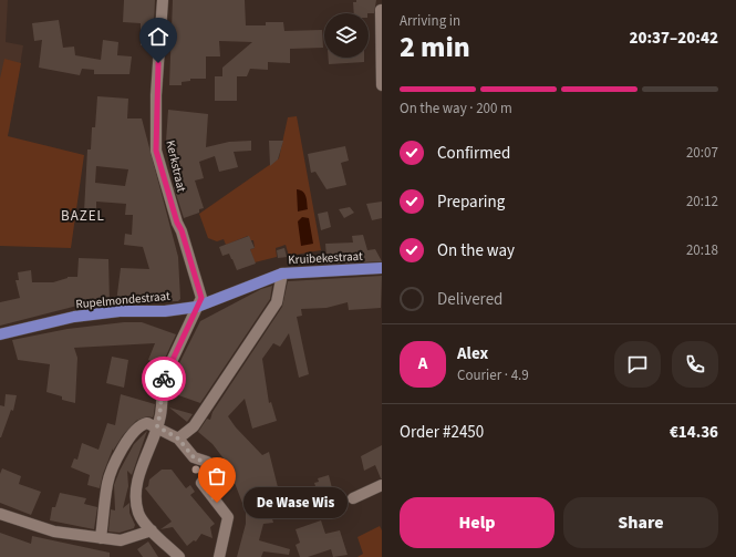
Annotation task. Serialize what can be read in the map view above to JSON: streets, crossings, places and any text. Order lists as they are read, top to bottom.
{
  "streets": {
    "main road": ["Kruibekestraat", "Rupelmondestraat"],
    "street": ["Kerkstraat"]
  },
  "crossings": [
    ["Kerkstraat", "Kruibekestraat"],
    ["Kerkstraat", "Rupelmondestraat"],
    ["Kruibekestraat", "Rupelmondestraat"]
  ],
  "districts": ["BAZEL"],
  "places": ["De Wase Wis"],
  "page": {
    "heading": ["2 min", "Arriving in", "20:37–20:42"],
    "panel": [
      "Alex",
      "Courier · 4.9",
      "Order #2450",
      "€14.36"
    ],
    "bar": "On the way · 200 m",
    "list": [
      ["Confirmed", "20:07"],
      ["Preparing", "20:12"],
      ["On the way", "20:18"],
      "Delivered"
    ],
    "round": "A",
    "bubble": "De Wase Wis",
    "buttons": ["Help", "Share"]
  }
}
